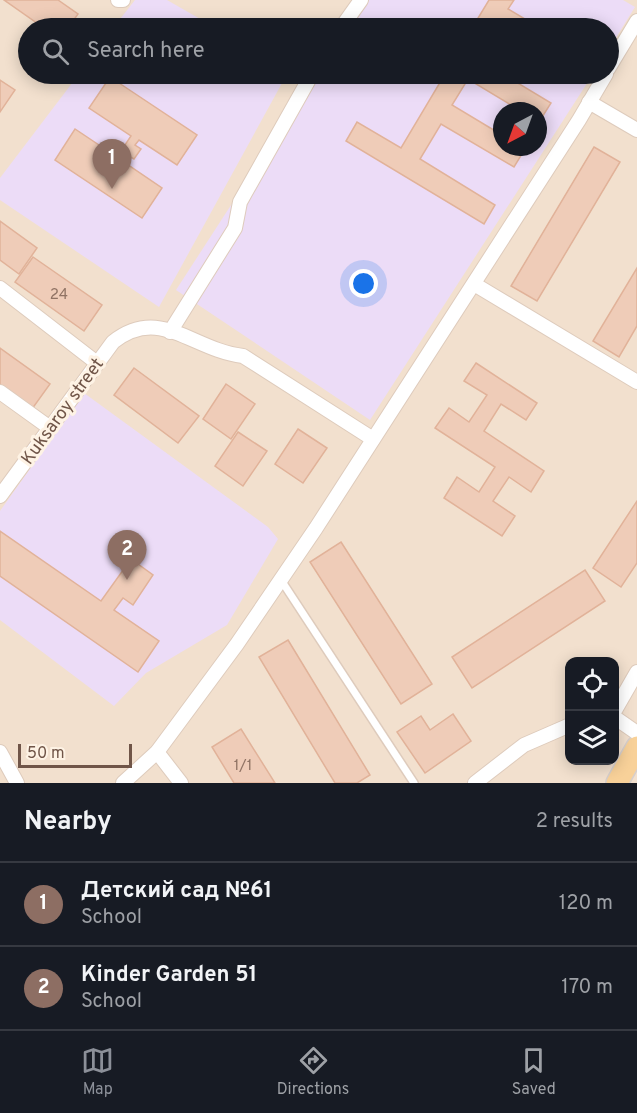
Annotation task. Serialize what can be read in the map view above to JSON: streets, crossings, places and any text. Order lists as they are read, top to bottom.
{
  "streets": {
    "street": ["Kuksaroy street"]
  },
  "house_numbers": ["24", "1/1"],
  "scale_bar": "50 m",
  "north": "bottom left",
  "page": {
    "search": "Search here",
    "pins": ["1", "2"],
    "scale": "50 m",
    "heading": ["Nearby", "2 results"],
    "list": [
      {
        "mark": "1",
        "name": "Детский сад №61",
        "note": "School",
        "value": "120 m"
      },
      {
        "mark": "2",
        "name": "Kinder Garden 51",
        "note": "School",
        "value": "170 m"
      }
    ],
    "nav": ["Map", "Directions", "Saved"]
  }
}
